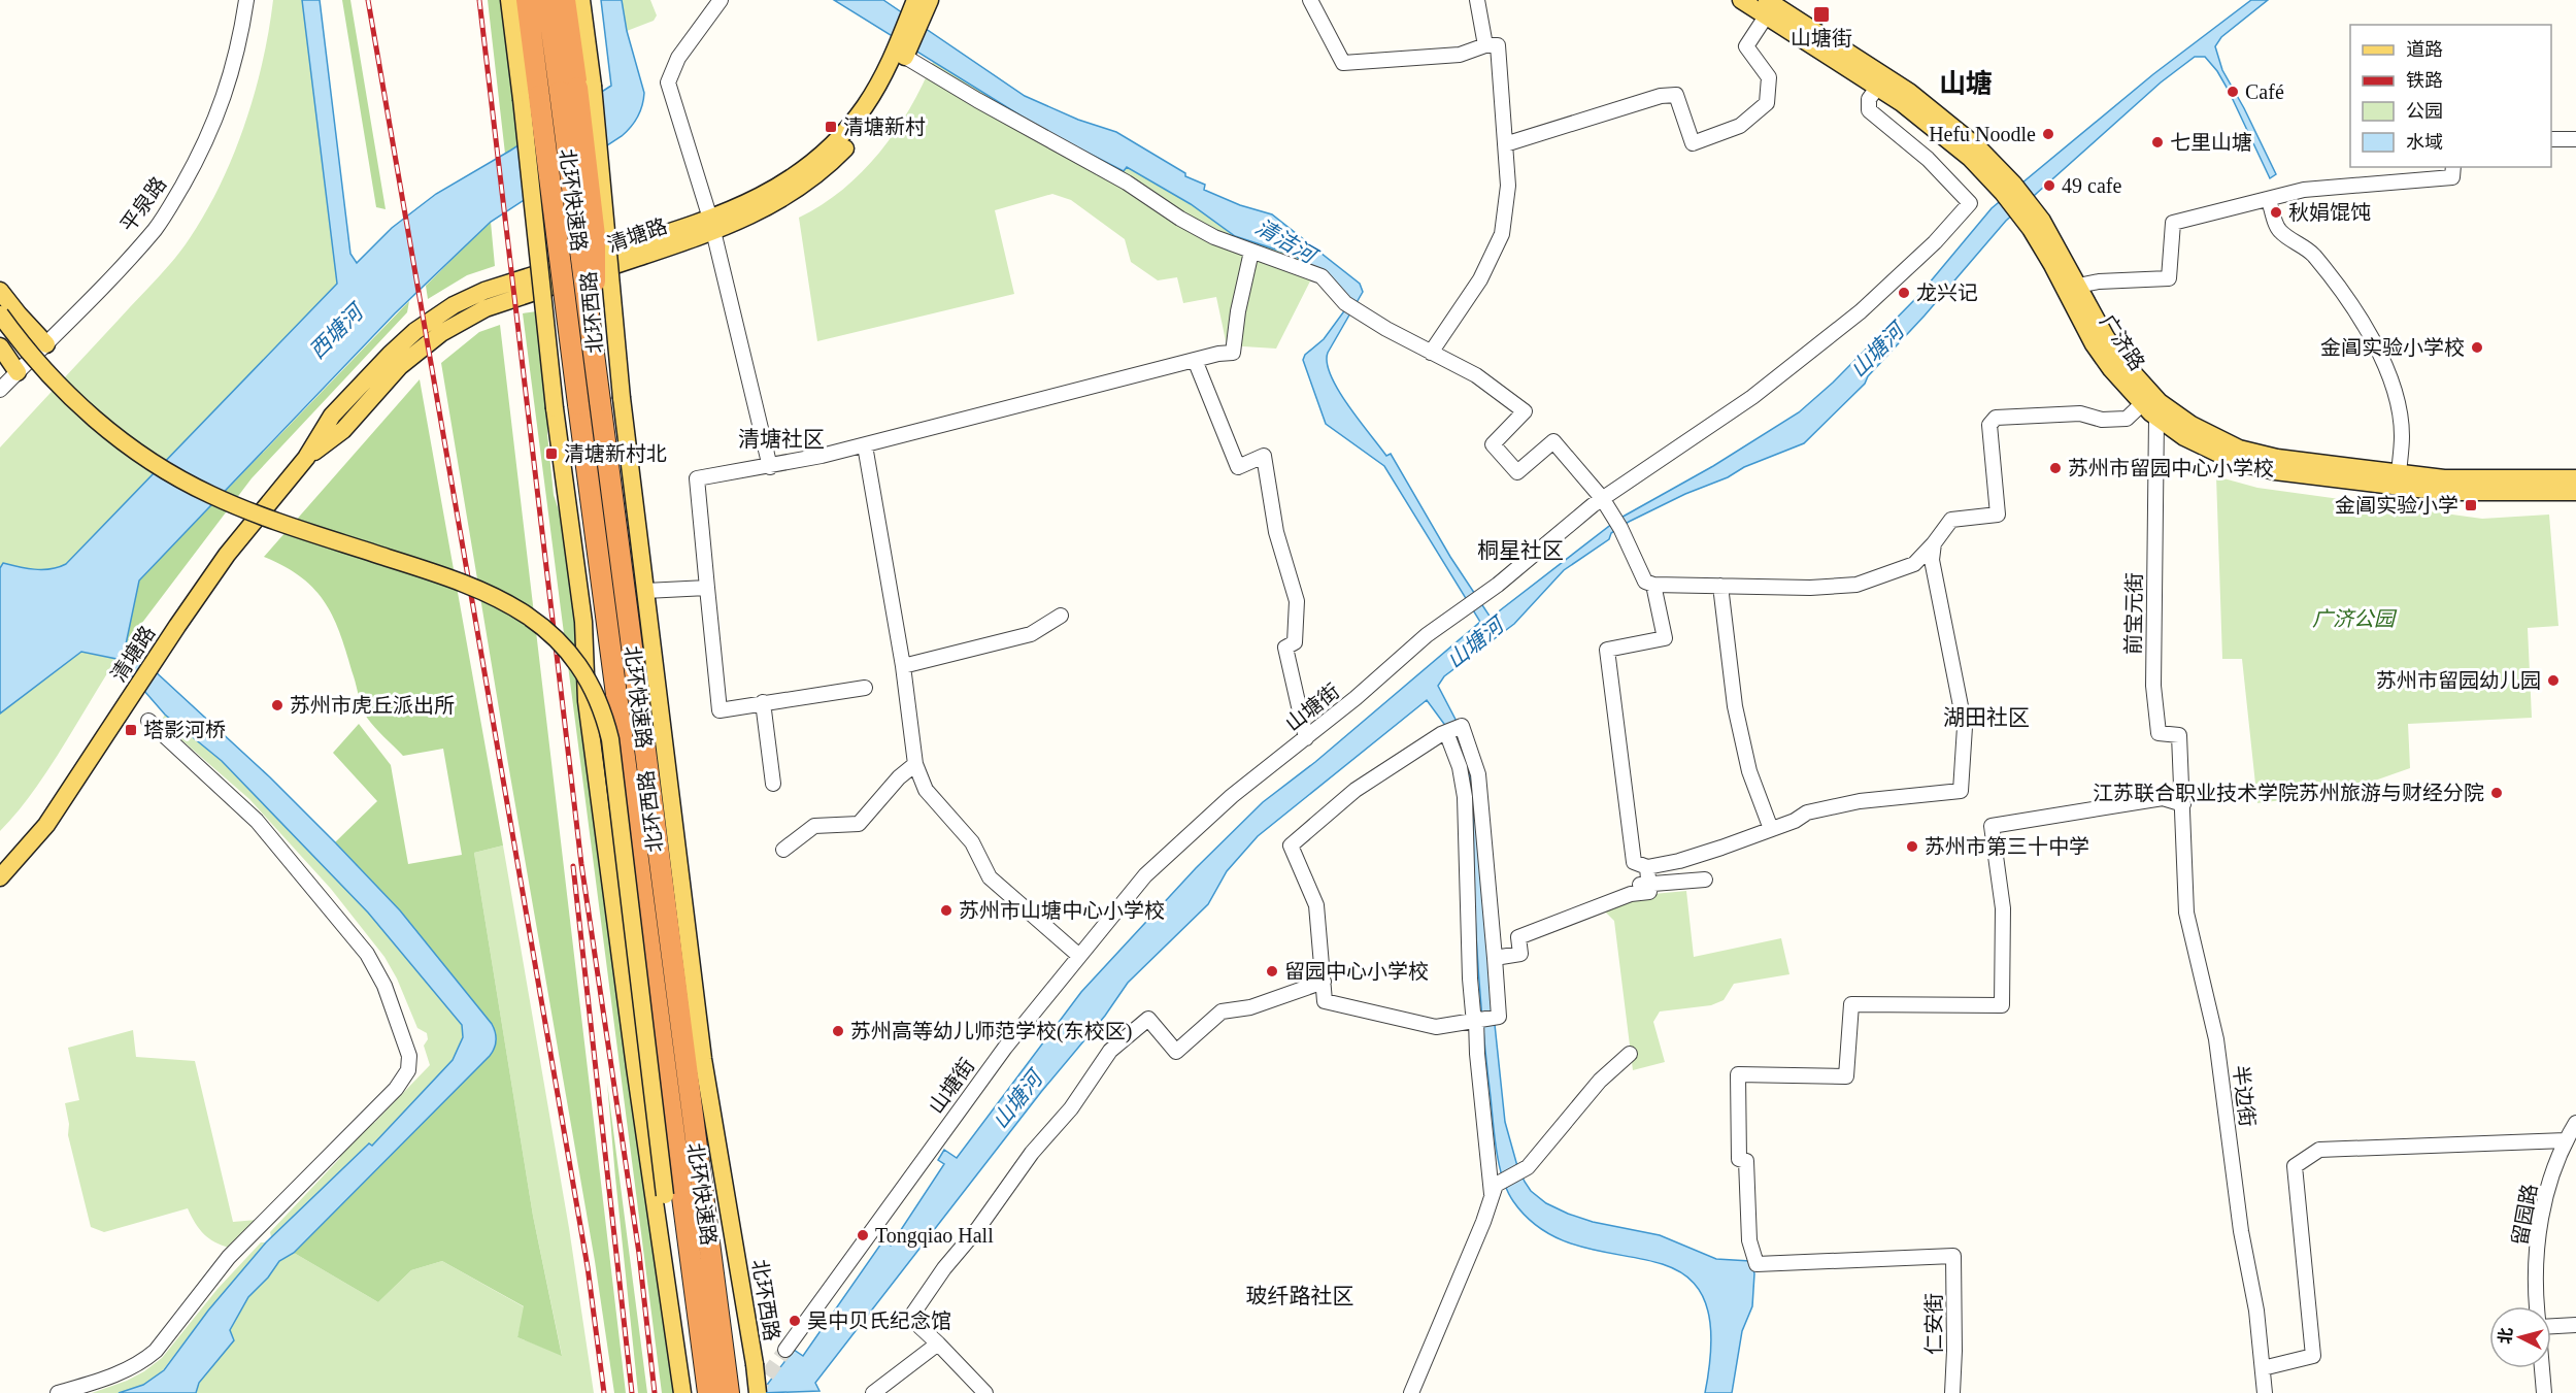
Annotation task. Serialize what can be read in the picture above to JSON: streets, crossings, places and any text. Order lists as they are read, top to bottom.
{
  "streets": {
    "highway": ["北环快速路"],
    "main road": ["清塘路", "北环西路", "广济路"],
    "street": [
      "平泉路",
      "前宝元街",
      "山塘街",
      "半边街",
      "留园路",
      "仁安街"
    ]
  },
  "crossings": [
    ["北环快速路", "北环西路"],
    ["广济路", "前宝元街"],
    ["广济路", "山塘街"],
    ["前宝元街", "半边街"],
    ["前宝元街", "仁安街"],
    ["半边街", "仁安街"]
  ],
  "districts": [
    "山塘",
    "清塘社区",
    "桐星社区",
    "湖田社区",
    "玻纤路社区"
  ],
  "water": ["清洁河", "西塘河", "山塘河"],
  "parks": ["广济公园"],
  "places": {
    "transit": [
      "山塘街",
      "清塘新村",
      "清塘新村北",
      "金阊实验小学",
      "塔影河桥"
    ],
    "other": [
      "Café",
      "Hefu Noodle",
      "七里山塘",
      "49 cafe",
      "秋娟馄饨",
      "龙兴记",
      "金阊实验小学校",
      "苏州市留园中心小学校",
      "苏州市留园幼儿园",
      "苏州市虎丘派出所",
      "江苏联合职业技术学院苏州旅游与财经分院",
      "苏州市第三十中学",
      "苏州市山塘中心小学校",
      "留园中心小学校",
      "苏州高等幼儿师范学校(东校区)",
      "Tongqiao Hall",
      "吴中贝氏纪念馆"
    ]
  },
  "legend": [
    "道路",
    "铁路",
    "公园",
    "水域"
  ],
  "north": "left"
}
